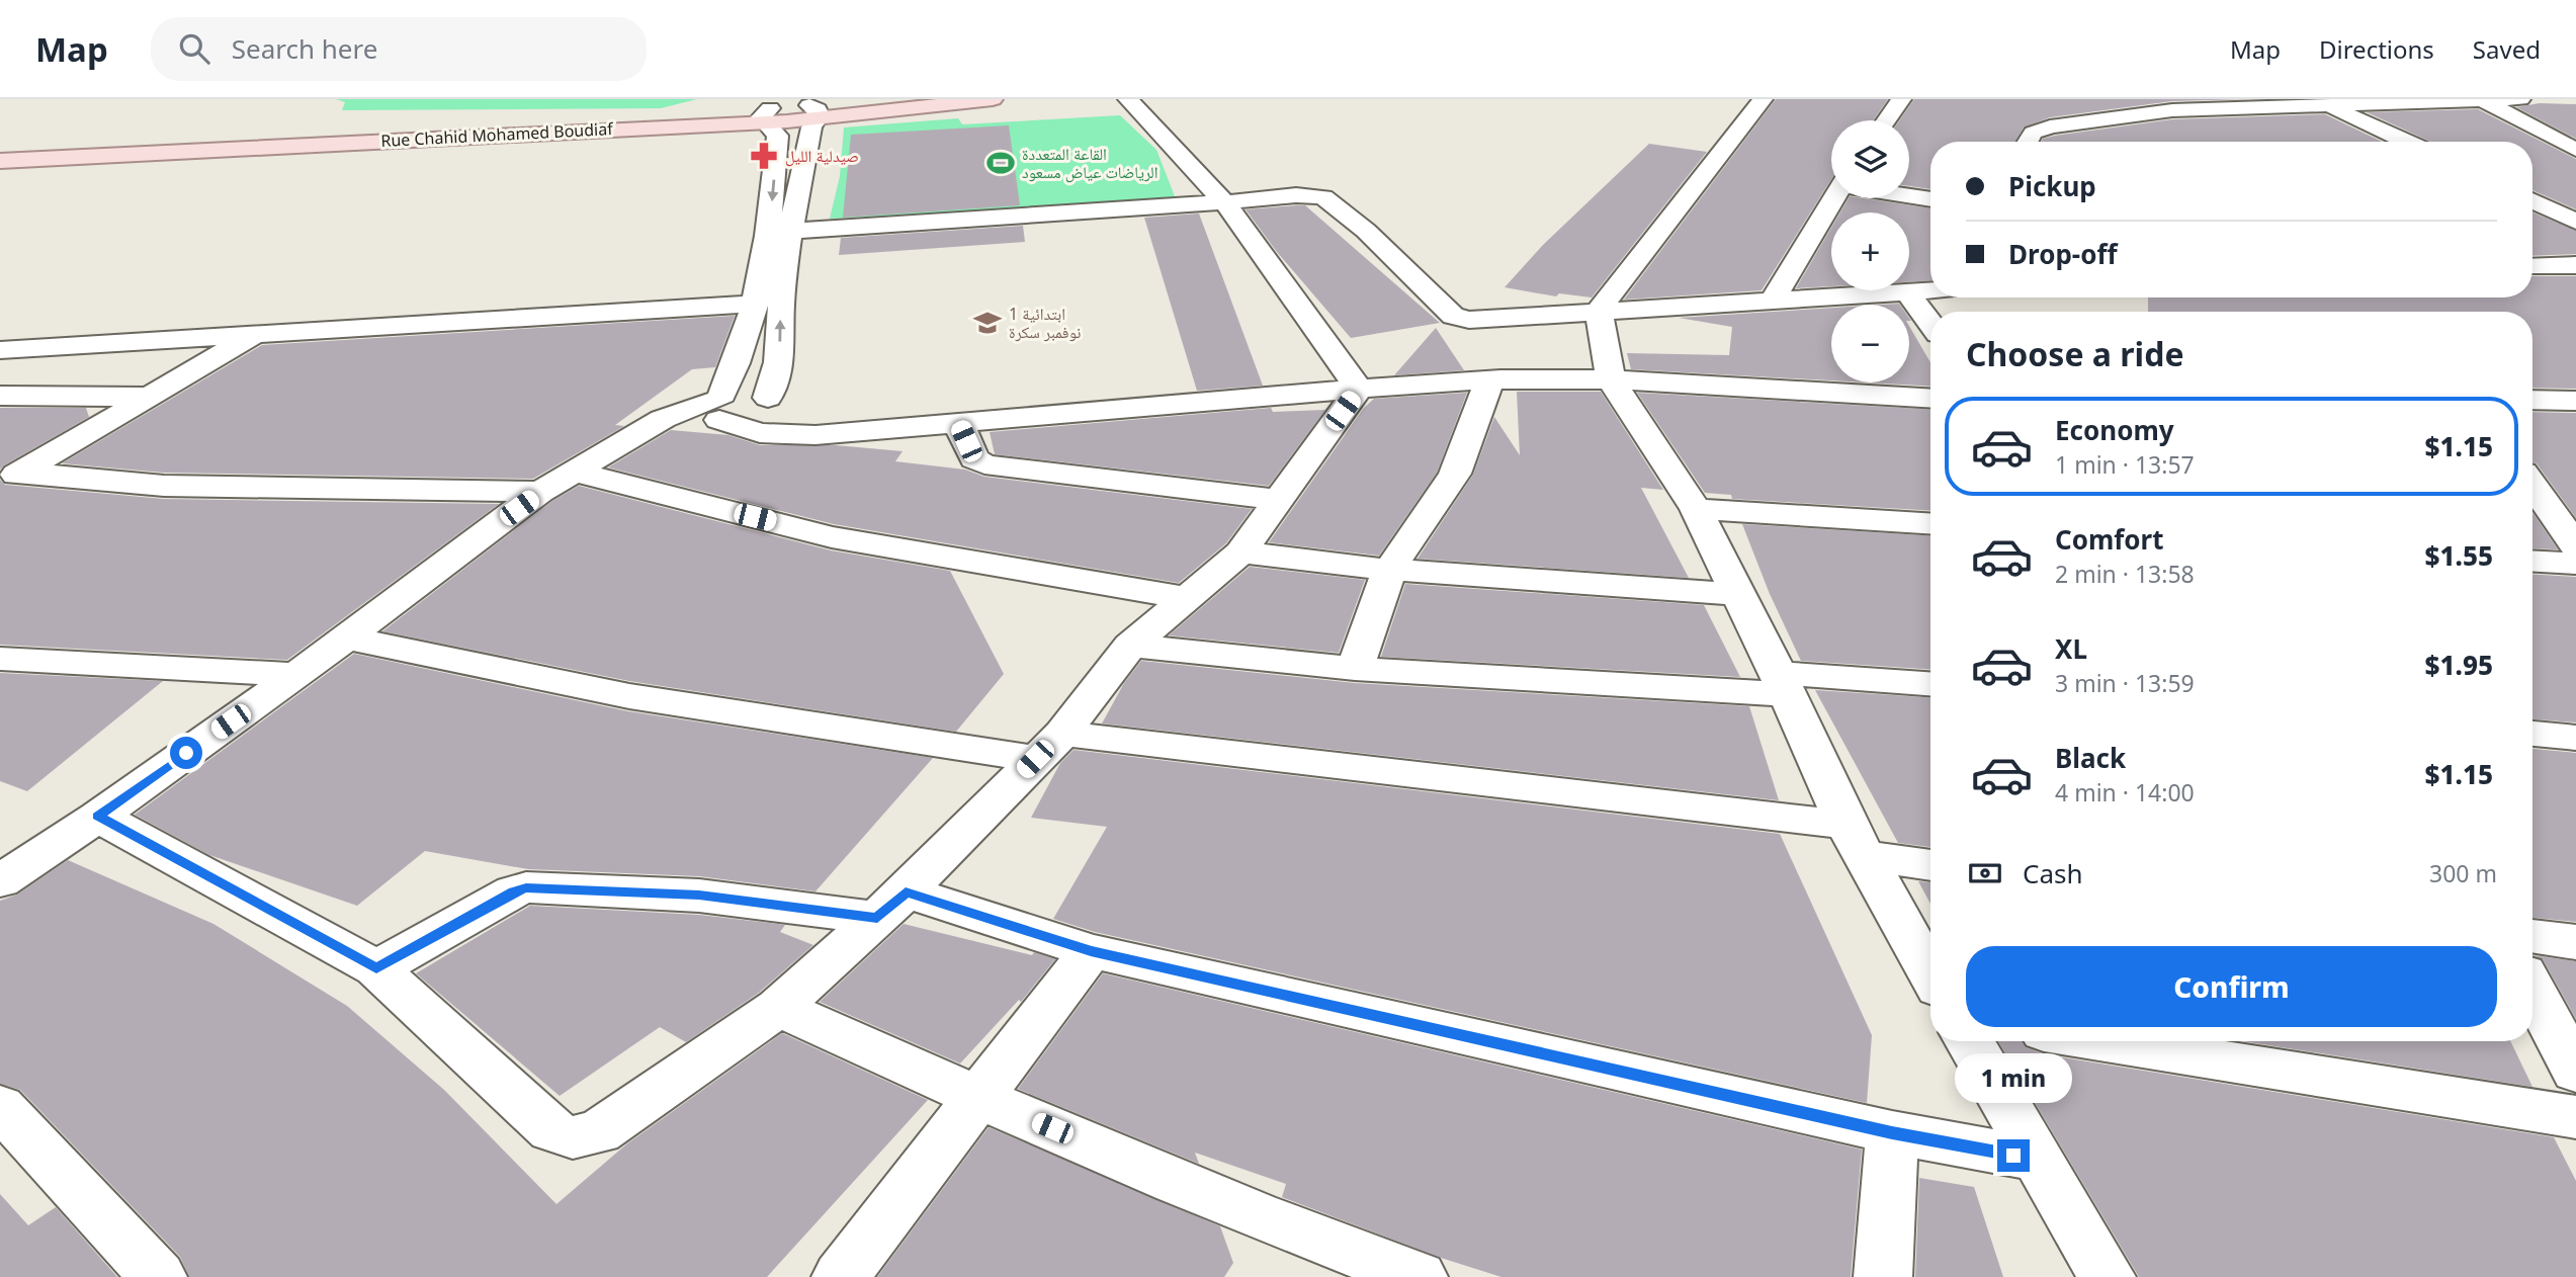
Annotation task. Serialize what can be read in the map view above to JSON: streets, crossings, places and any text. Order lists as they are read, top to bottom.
{
  "streets": {
    "main road": ["Rue Chahid Mohamed Boudiaf"]
  },
  "places": {
    "pharmacy": ["صيدلية الليل"],
    "sports": ["القاعة المتعددة الرياضات عياض مسعود"],
    "school or university": ["ابتدائية 1 نوفمبر سكرة"]
  },
  "page": {
    "header": "Map",
    "search": "Search here",
    "nav": ["Map", "Directions", "Saved"],
    "map_buttons": ["+", "−"],
    "banner": ["Pickup", "Drop-off"],
    "heading": "Choose a ride",
    "list": [
      {
        "name": "Economy",
        "note": "1 min · 13:57",
        "value": "$1.15"
      },
      {
        "name": "Comfort",
        "note": "2 min · 13:58",
        "value": "$1.55"
      },
      {
        "name": "XL",
        "note": "3 min · 13:59",
        "value": "$1.95"
      },
      {
        "name": "Black",
        "note": "4 min · 14:00",
        "value": "$1.15"
      }
    ],
    "pay": ["Cash", "300 m"],
    "buttons": "Confirm",
    "bubble": "1 min"
  }
}
